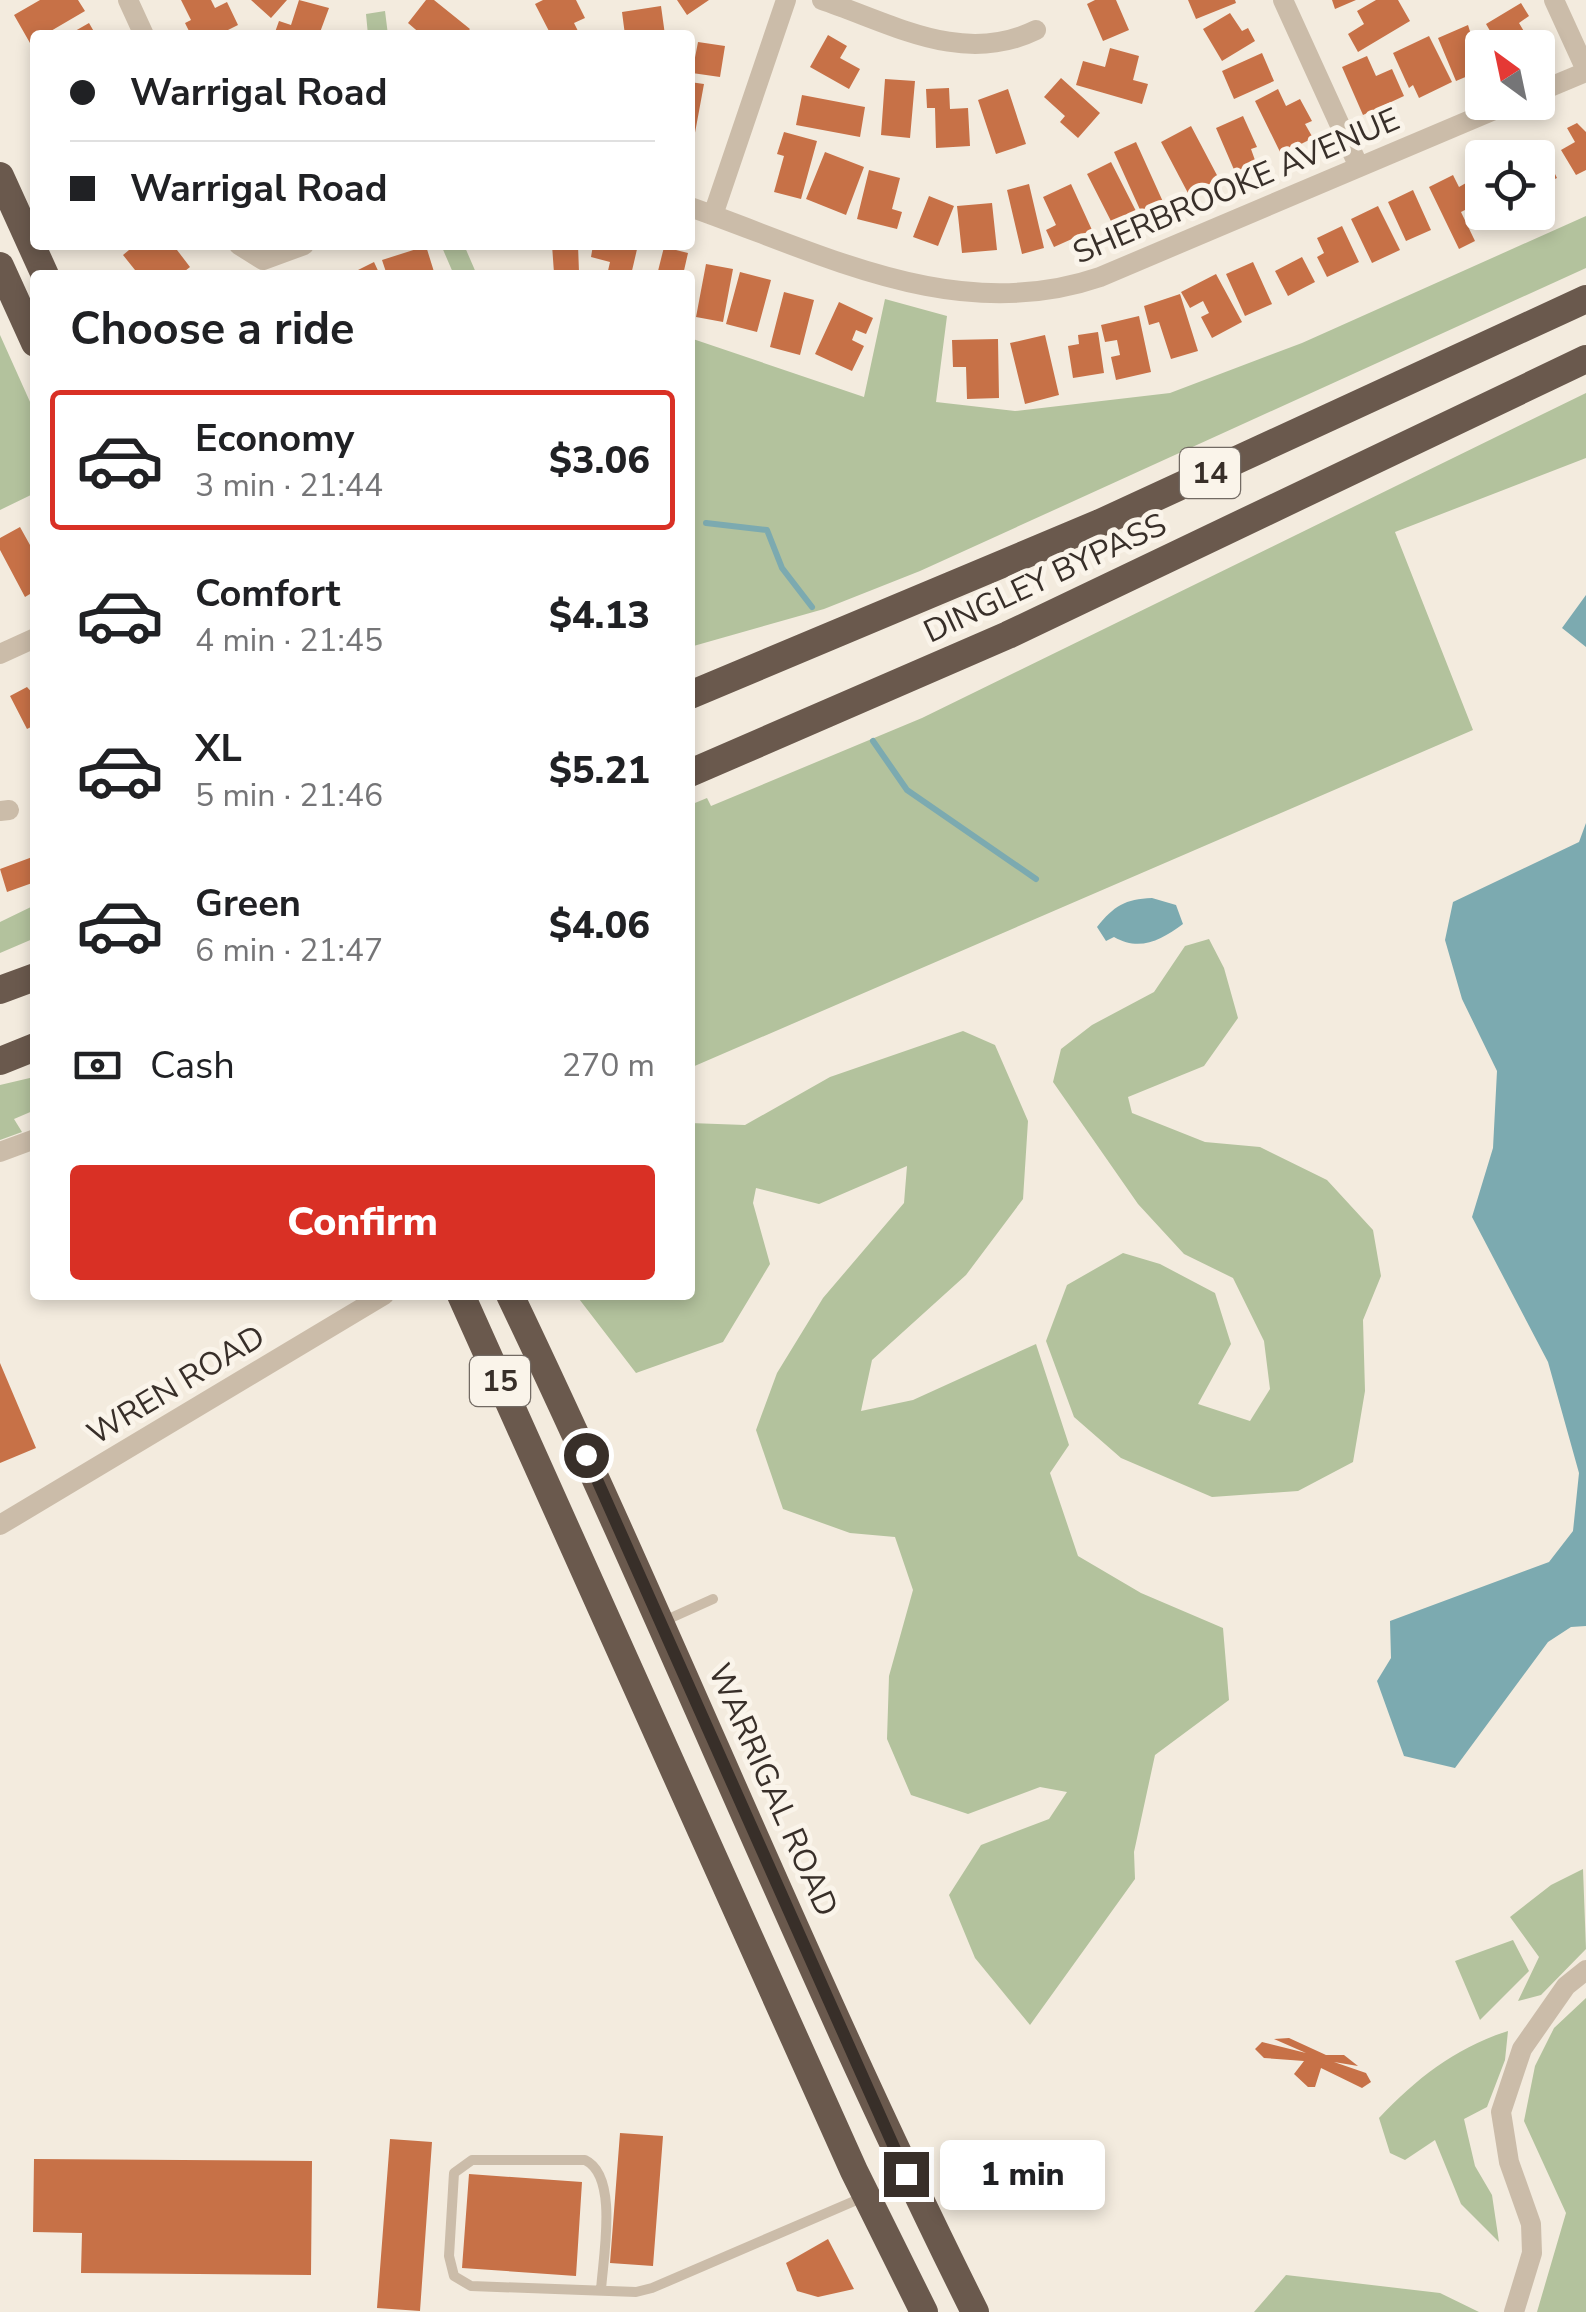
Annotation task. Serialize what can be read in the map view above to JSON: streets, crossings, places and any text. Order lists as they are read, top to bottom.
{
  "streets": {
    "highway": [
      "14",
      "DINGLEY BYPASS",
      "15",
      "WARRIGAL ROAD"
    ],
    "street": ["SHERBROOKE AVENUE", "WREN ROAD"]
  },
  "north": "top left",
  "page": {
    "banner": ["Warrigal Road", "Warrigal Road"],
    "heading": "Choose a ride",
    "list": [
      {
        "name": "Economy",
        "note": "3 min · 21:44",
        "value": "$3.06"
      },
      {
        "name": "Comfort",
        "note": "4 min · 21:45",
        "value": "$4.13"
      },
      {
        "name": "XL",
        "note": "5 min · 21:46",
        "value": "$5.21"
      },
      {
        "name": "Green",
        "note": "6 min · 21:47",
        "value": "$4.06"
      }
    ],
    "pay": ["Cash", "270 m"],
    "buttons": "Confirm",
    "bubble": "1 min"
  }
}
